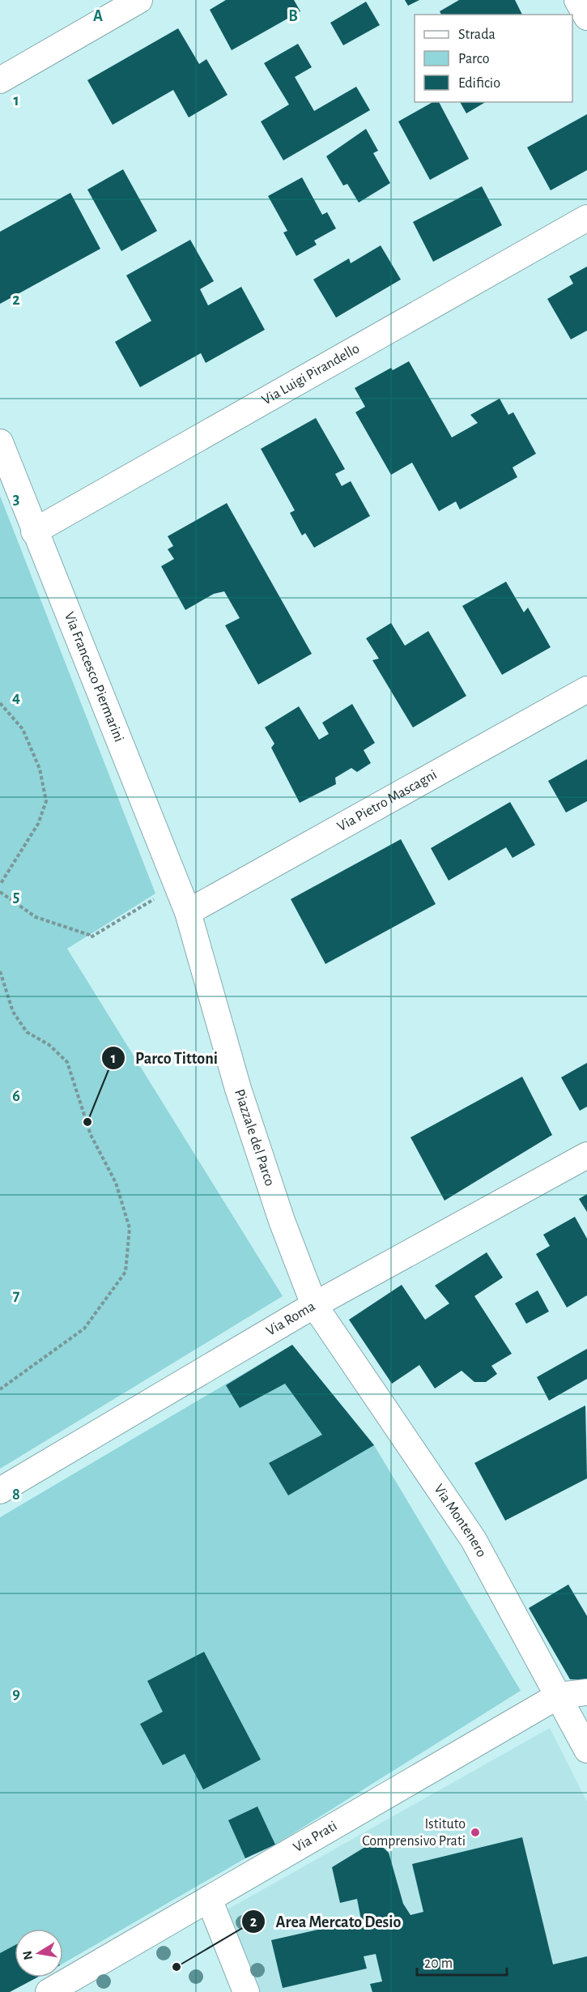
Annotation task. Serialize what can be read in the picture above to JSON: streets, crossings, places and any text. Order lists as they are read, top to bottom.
{
  "streets": {
    "street": [
      "Via Luigi Pirandello",
      "Via Francesco Piermarini",
      "Via Pietro Mascagni",
      "Piazzale del Parco",
      "Via Roma",
      "Via Montenero",
      "Via Prati"
    ]
  },
  "crossings": [
    ["Via Luigi Pirandello", "Via Francesco Piermarini"],
    ["Via Francesco Piermarini", "Via Pietro Mascagni"],
    ["Via Francesco Piermarini", "Piazzale del Parco"],
    ["Via Pietro Mascagni", "Piazzale del Parco"],
    ["Piazzale del Parco", "Via Roma"],
    ["Piazzale del Parco", "Via Montenero"],
    ["Via Roma", "Via Montenero"],
    ["Via Montenero", "Via Prati"]
  ],
  "places": ["Parco Tittoni", "Istituto Comprensivo Prati", "Area Mercato Desio"],
  "legend": ["Strada", "Parco", "Edificio"],
  "scale_bar": "20 m",
  "north": "left",
  "grid": {
    "columns": ["A", "B"],
    "rows": [
      "1",
      "2",
      "3",
      "4",
      "5",
      "6",
      "7",
      "8",
      "9"
    ]
  }
}
